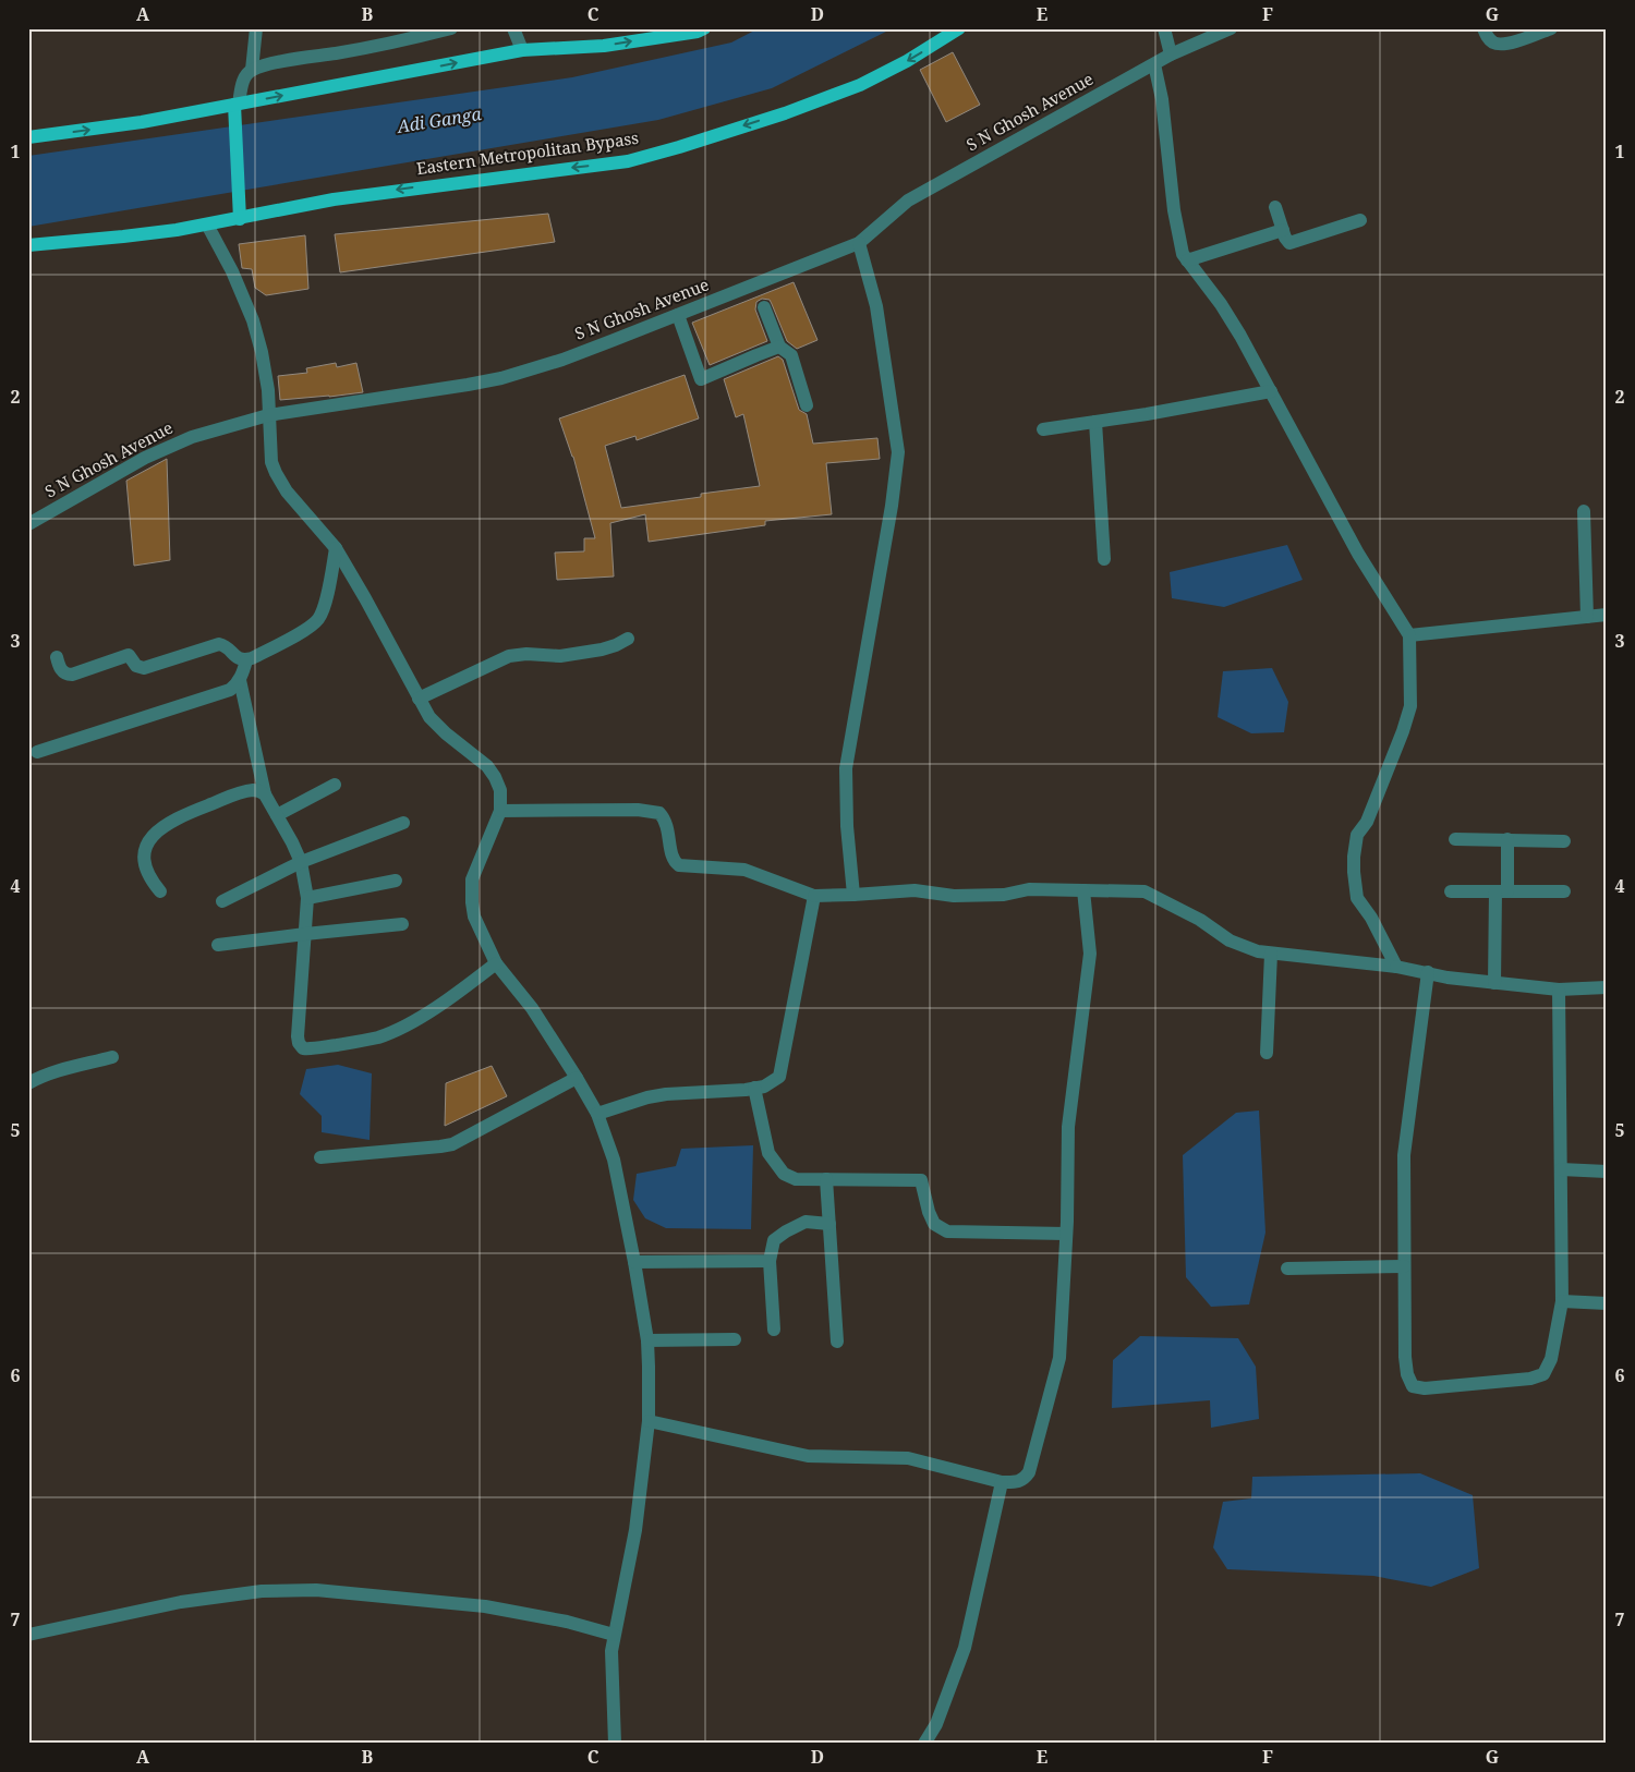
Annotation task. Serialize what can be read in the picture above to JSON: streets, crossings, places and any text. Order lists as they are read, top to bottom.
{
  "streets": {
    "main road": ["Eastern Metropolitan Bypass"],
    "street": ["S N Ghosh Avenue"]
  },
  "water": ["Adi Ganga"],
  "grid": {
    "columns": [
      "A",
      "B",
      "C",
      "D",
      "E",
      "F",
      "G"
    ],
    "rows": [
      "1",
      "2",
      "3",
      "4",
      "5",
      "6",
      "7"
    ]
  }
}
